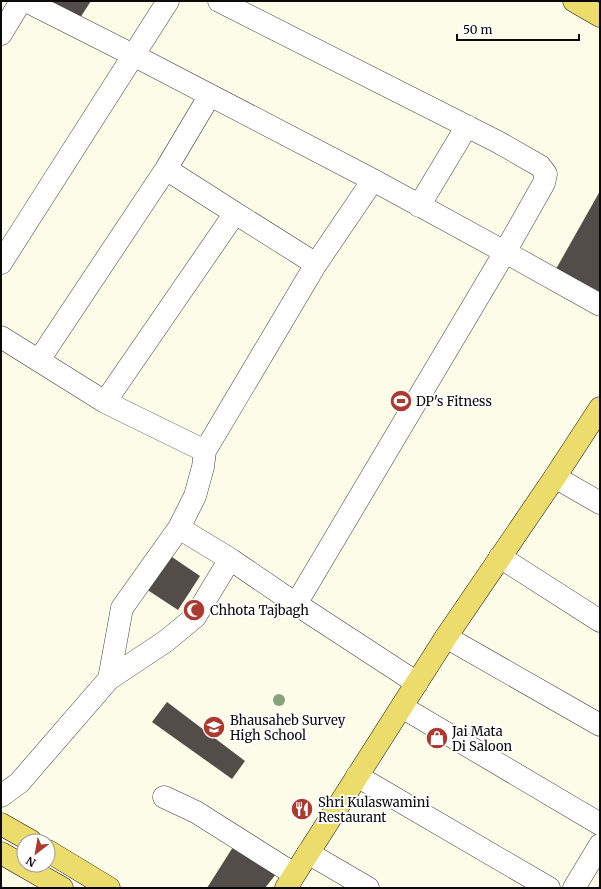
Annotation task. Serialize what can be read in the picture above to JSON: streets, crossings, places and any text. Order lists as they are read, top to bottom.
{
  "places": {
    "sports": ["DP's Fitness"],
    "mosque": ["Chhota Tajbagh"],
    "school or university": ["Bhausaheb Survey High School"],
    "shop": ["Jai Mata Di Saloon"],
    "restaurant": ["Shri Kulaswamini Restaurant"]
  },
  "scale_bar": "50 m",
  "north": "bottom left"
}
